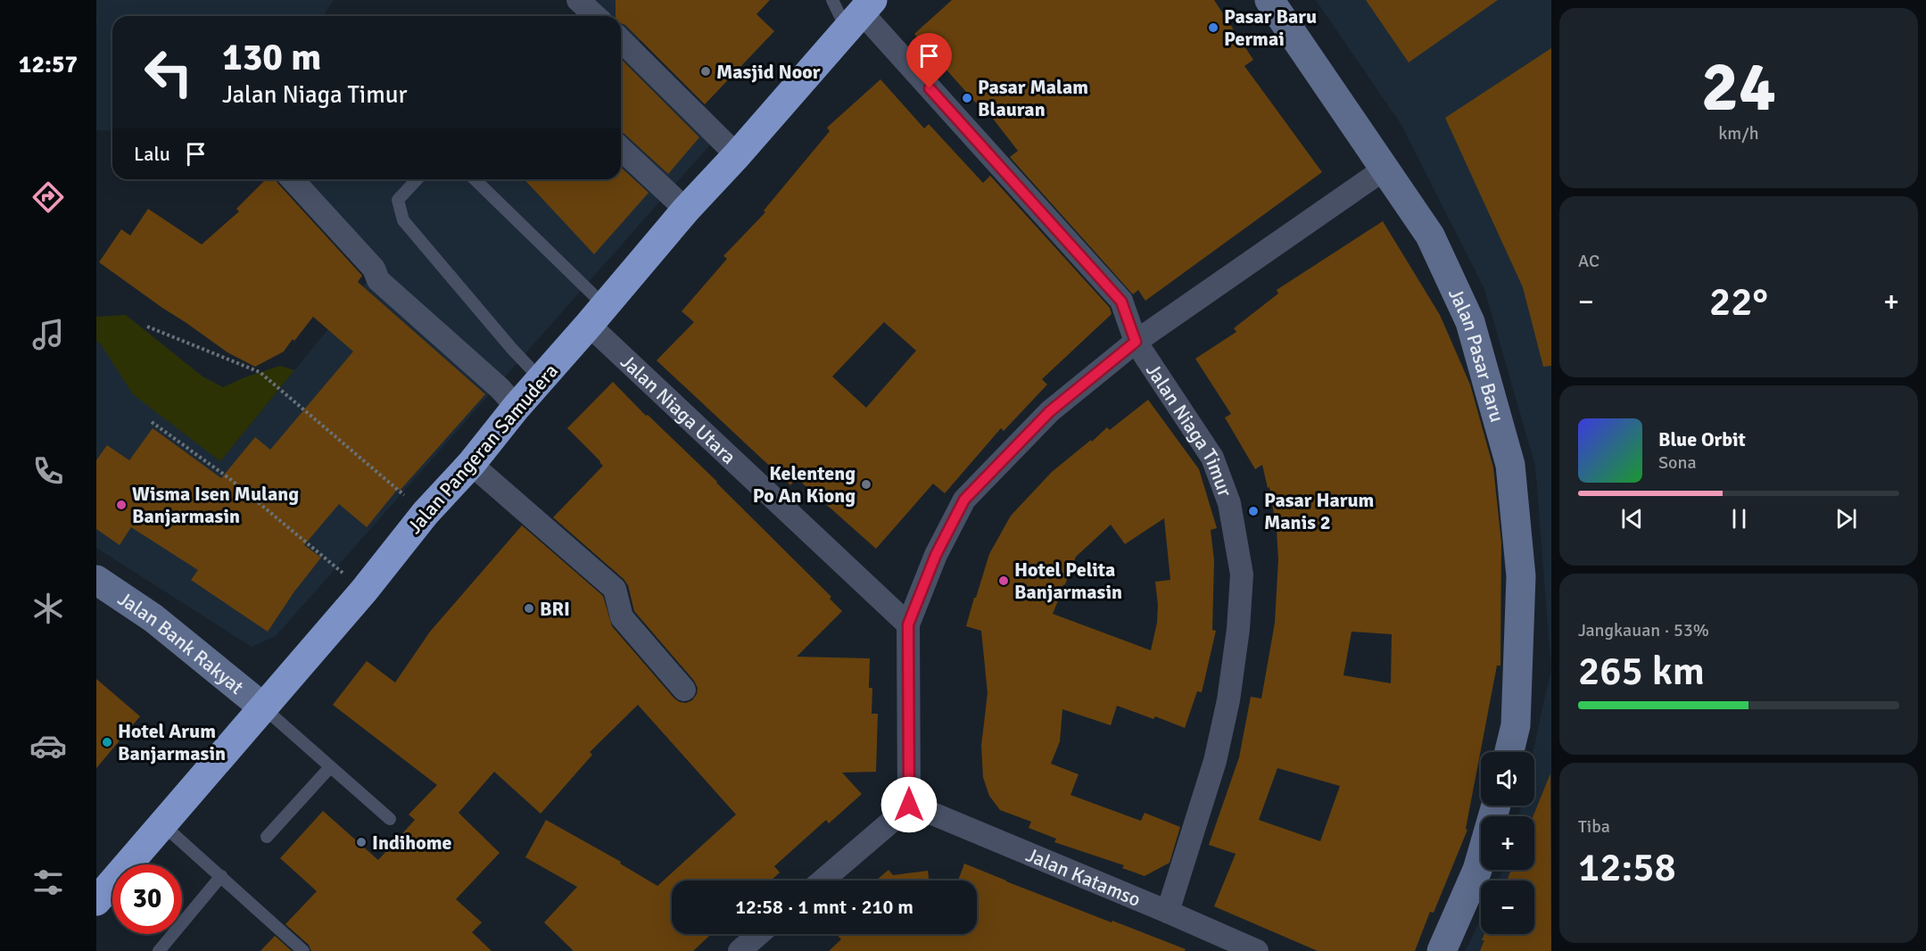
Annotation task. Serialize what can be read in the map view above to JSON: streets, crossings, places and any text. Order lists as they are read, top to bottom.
{
  "streets": {
    "highway": ["Jalan Pangeran Samudera"],
    "street": [
      "Jalan Pasar Baru",
      "Jalan Niaga Utara",
      "Jalan Niaga Timur",
      "Jalan Bank Rakyat",
      "Jalan Katamso"
    ]
  },
  "crossings": [
    ["Jalan Niaga Utara", "Jalan Pangeran Samudera"],
    ["Jalan Niaga Timur", "Jalan Pangeran Samudera"],
    ["Jalan Niaga Timur", "Jalan Katamso"],
    ["Jalan Pangeran Samudera", "Jalan Bank Rakyat"]
  ],
  "places": [
    "Pasar Baru Permai",
    "Masjid Noor",
    "Pasar Malam Blauran",
    "Kelenteng Po An Kiong",
    "Wisma Isen Mulang Banjarmasin",
    "Pasar Harum Manis 2",
    "Hotel Pelita Banjarmasin",
    "BRI",
    "Hotel Arum Banjarmasin",
    "Indihome"
  ],
  "page": {
    "tabs": "12:57",
    "tile": [
      ["24", "km/h"],
      "AC",
      ["Jangkauan · 53%", "265 km"],
      ["Tiba", "12:58"]
    ],
    "turn": ["130 m", "Jalan Niaga Timur"],
    "then": "Lalu",
    "heat": ["−", "22°", "+"],
    "song": ["Blue Orbit", "Sona"],
    "map_buttons": ["+", "−"],
    "limit": "30",
    "trip": "12:58 · 1 mnt · 210 m"
  }
}
